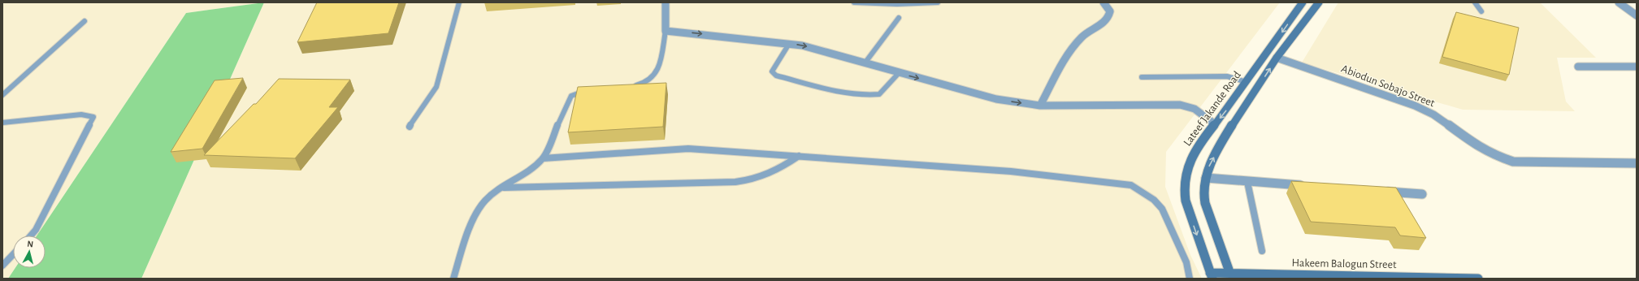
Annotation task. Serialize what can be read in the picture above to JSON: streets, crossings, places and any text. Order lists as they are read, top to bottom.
{
  "streets": {
    "main road": ["Lateef Jakande Road", "Hakeem Balogun Street"],
    "street": ["Abiodun Sobajo Street"]
  },
  "crossings": [
    ["Abiodun Sobajo Street", "Lateef Jakande Road"],
    ["Lateef Jakande Road", "Hakeem Balogun Street"]
  ],
  "north": "top"
}
